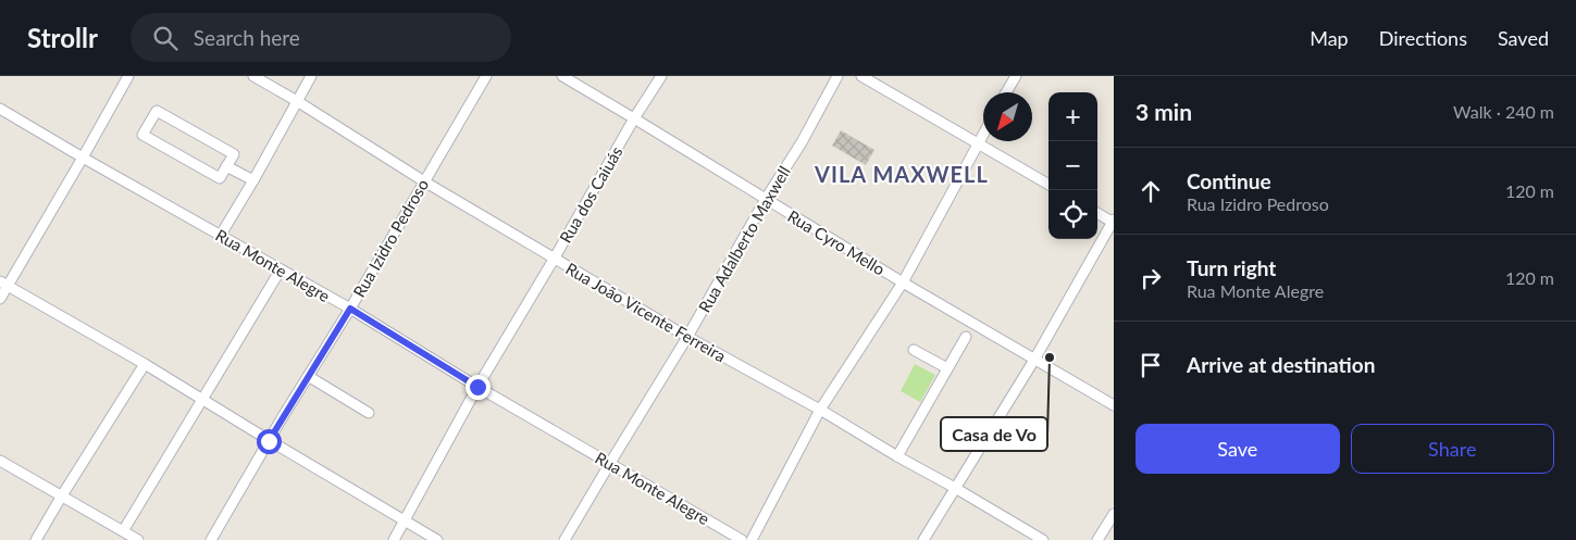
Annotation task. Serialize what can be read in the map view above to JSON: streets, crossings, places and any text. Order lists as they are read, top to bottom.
{
  "streets": {
    "street": [
      "Rua dos Caiuás",
      "Rua Izidro Pedroso",
      "Rua Adalberto Maxwell",
      "Rua Cyro Mello",
      "Rua Monte Alegre",
      "Rua João Vicente Ferreira"
    ]
  },
  "crossings": [
    ["Rua dos Caiuás", "Rua Cyro Mello"],
    ["Rua dos Caiuás", "Rua Monte Alegre"],
    ["Rua dos Caiuás", "Rua João Vicente Ferreira"],
    ["Rua Izidro Pedroso", "Rua Monte Alegre"],
    ["Rua Izidro Pedroso", "Rua João Vicente Ferreira"],
    ["Rua Adalberto Maxwell", "Rua Cyro Mello"],
    ["Rua Adalberto Maxwell", "Rua Monte Alegre"],
    ["Rua Adalberto Maxwell", "Rua João Vicente Ferreira"]
  ],
  "districts": ["VILA MAXWELL"],
  "places": ["Casa de Vo"],
  "north": "bottom left",
  "page": {
    "header": "Strollr",
    "search": "Search here",
    "nav": ["Map", "Directions", "Saved"],
    "heading": ["3 min", "Walk · 240 m"],
    "map_buttons": ["+", "−"],
    "list": [
      ["Continue", "Rua Izidro Pedroso", "120 m"],
      ["Turn right", "Rua Monte Alegre", "120 m"],
      "Arrive at destination"
    ],
    "buttons": ["Save", "Share"]
  }
}
